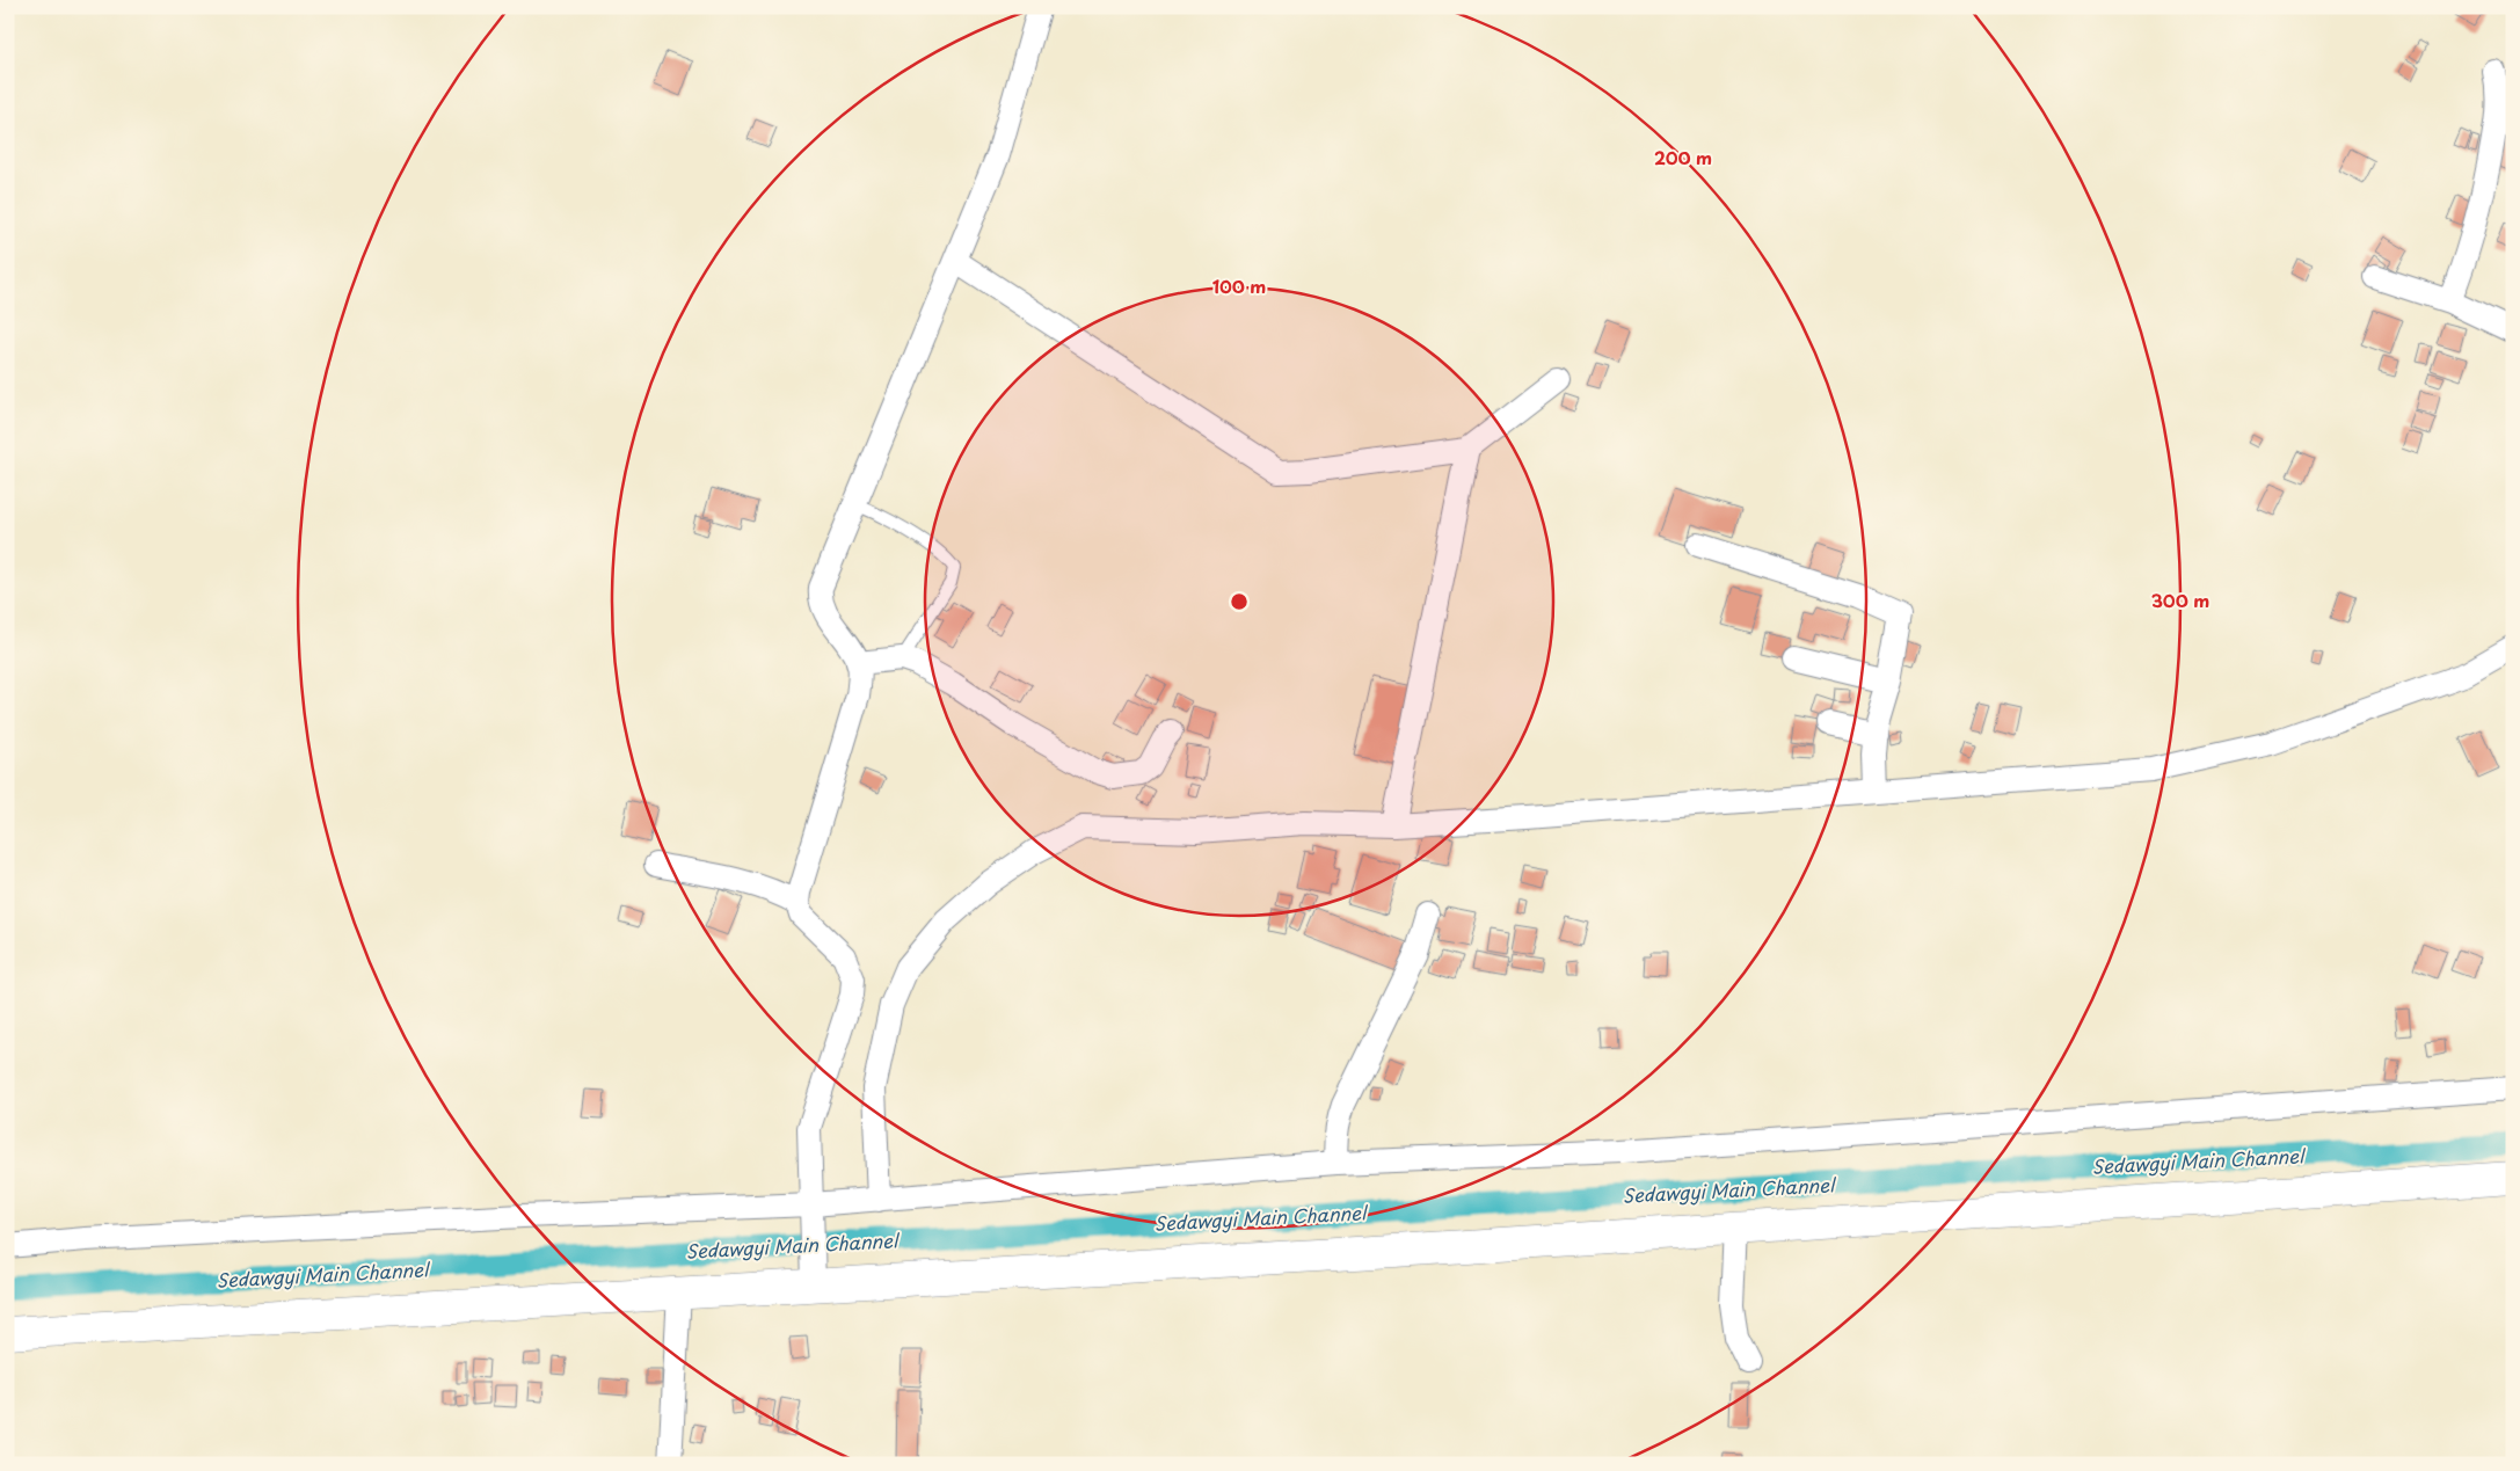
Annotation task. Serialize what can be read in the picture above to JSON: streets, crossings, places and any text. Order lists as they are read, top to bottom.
{
  "water": ["Sedawgyi Main Channel"],
  "rings": ["200 m", "100 m", "300 m"]
}
